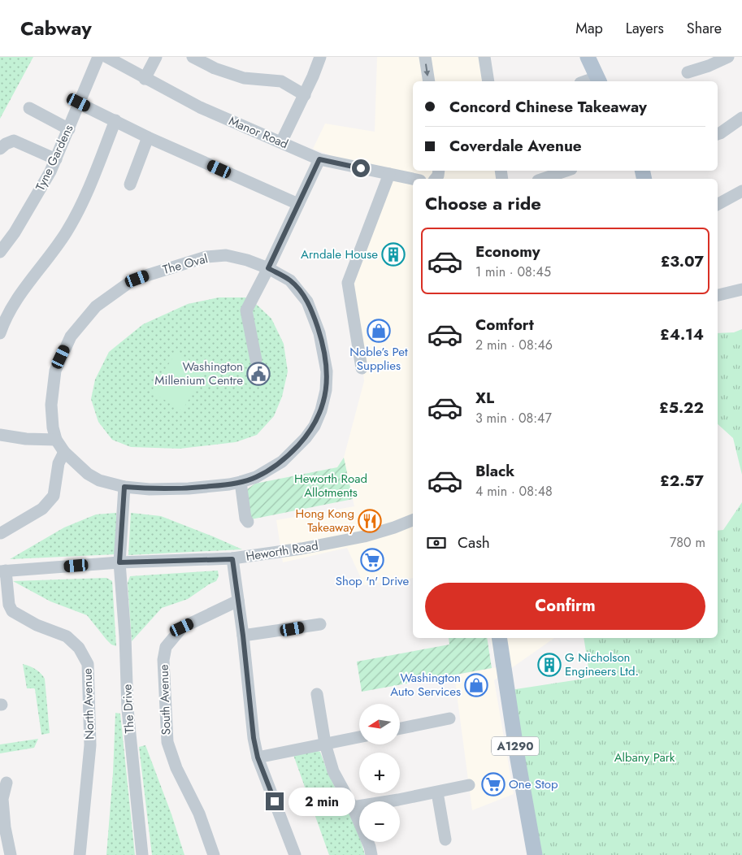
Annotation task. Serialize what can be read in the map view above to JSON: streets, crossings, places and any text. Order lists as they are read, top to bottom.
{
  "streets": {
    "main road": ["A1290"],
    "street": [
      "Manor Road",
      "Tyne Gardens",
      "The Oval",
      "Heworth Road",
      "South Avenue",
      "North Avenue",
      "The Drive"
    ]
  },
  "crossings": [
    ["The Oval", "The Drive"],
    ["Heworth Road", "North Avenue"],
    ["Heworth Road", "The Drive"]
  ],
  "parks": ["Heworth Road Allotments", "Albany Park"],
  "places": {
    "building": ["Arndale House", "G Nicholson Engineers Ltd."],
    "shop": ["Noble’s Pet Supplies", "Washington Auto Services"],
    "public building": ["Washington Millenium Centre"],
    "restaurant": ["Hong Kong Takeaway"],
    "supermarket": ["Shop 'n' Drive", "One Stop"]
  },
  "north": "left",
  "page": {
    "header": "Cabway",
    "nav": ["Map", "Layers", "Share"],
    "banner": ["Concord Chinese Takeaway", "Coverdale Avenue"],
    "heading": "Choose a ride",
    "list": [
      {
        "name": "Economy",
        "note": "1 min · 08:45",
        "value": "£3.07"
      },
      {
        "name": "Comfort",
        "note": "2 min · 08:46",
        "value": "£4.14"
      },
      {
        "name": "XL",
        "note": "3 min · 08:47",
        "value": "£5.22"
      },
      {
        "name": "Black",
        "note": "4 min · 08:48",
        "value": "£2.57"
      }
    ],
    "pay": ["Cash", "780 m"],
    "buttons": "Confirm",
    "map_buttons": ["+", "−"],
    "bubble": "2 min"
  }
}
